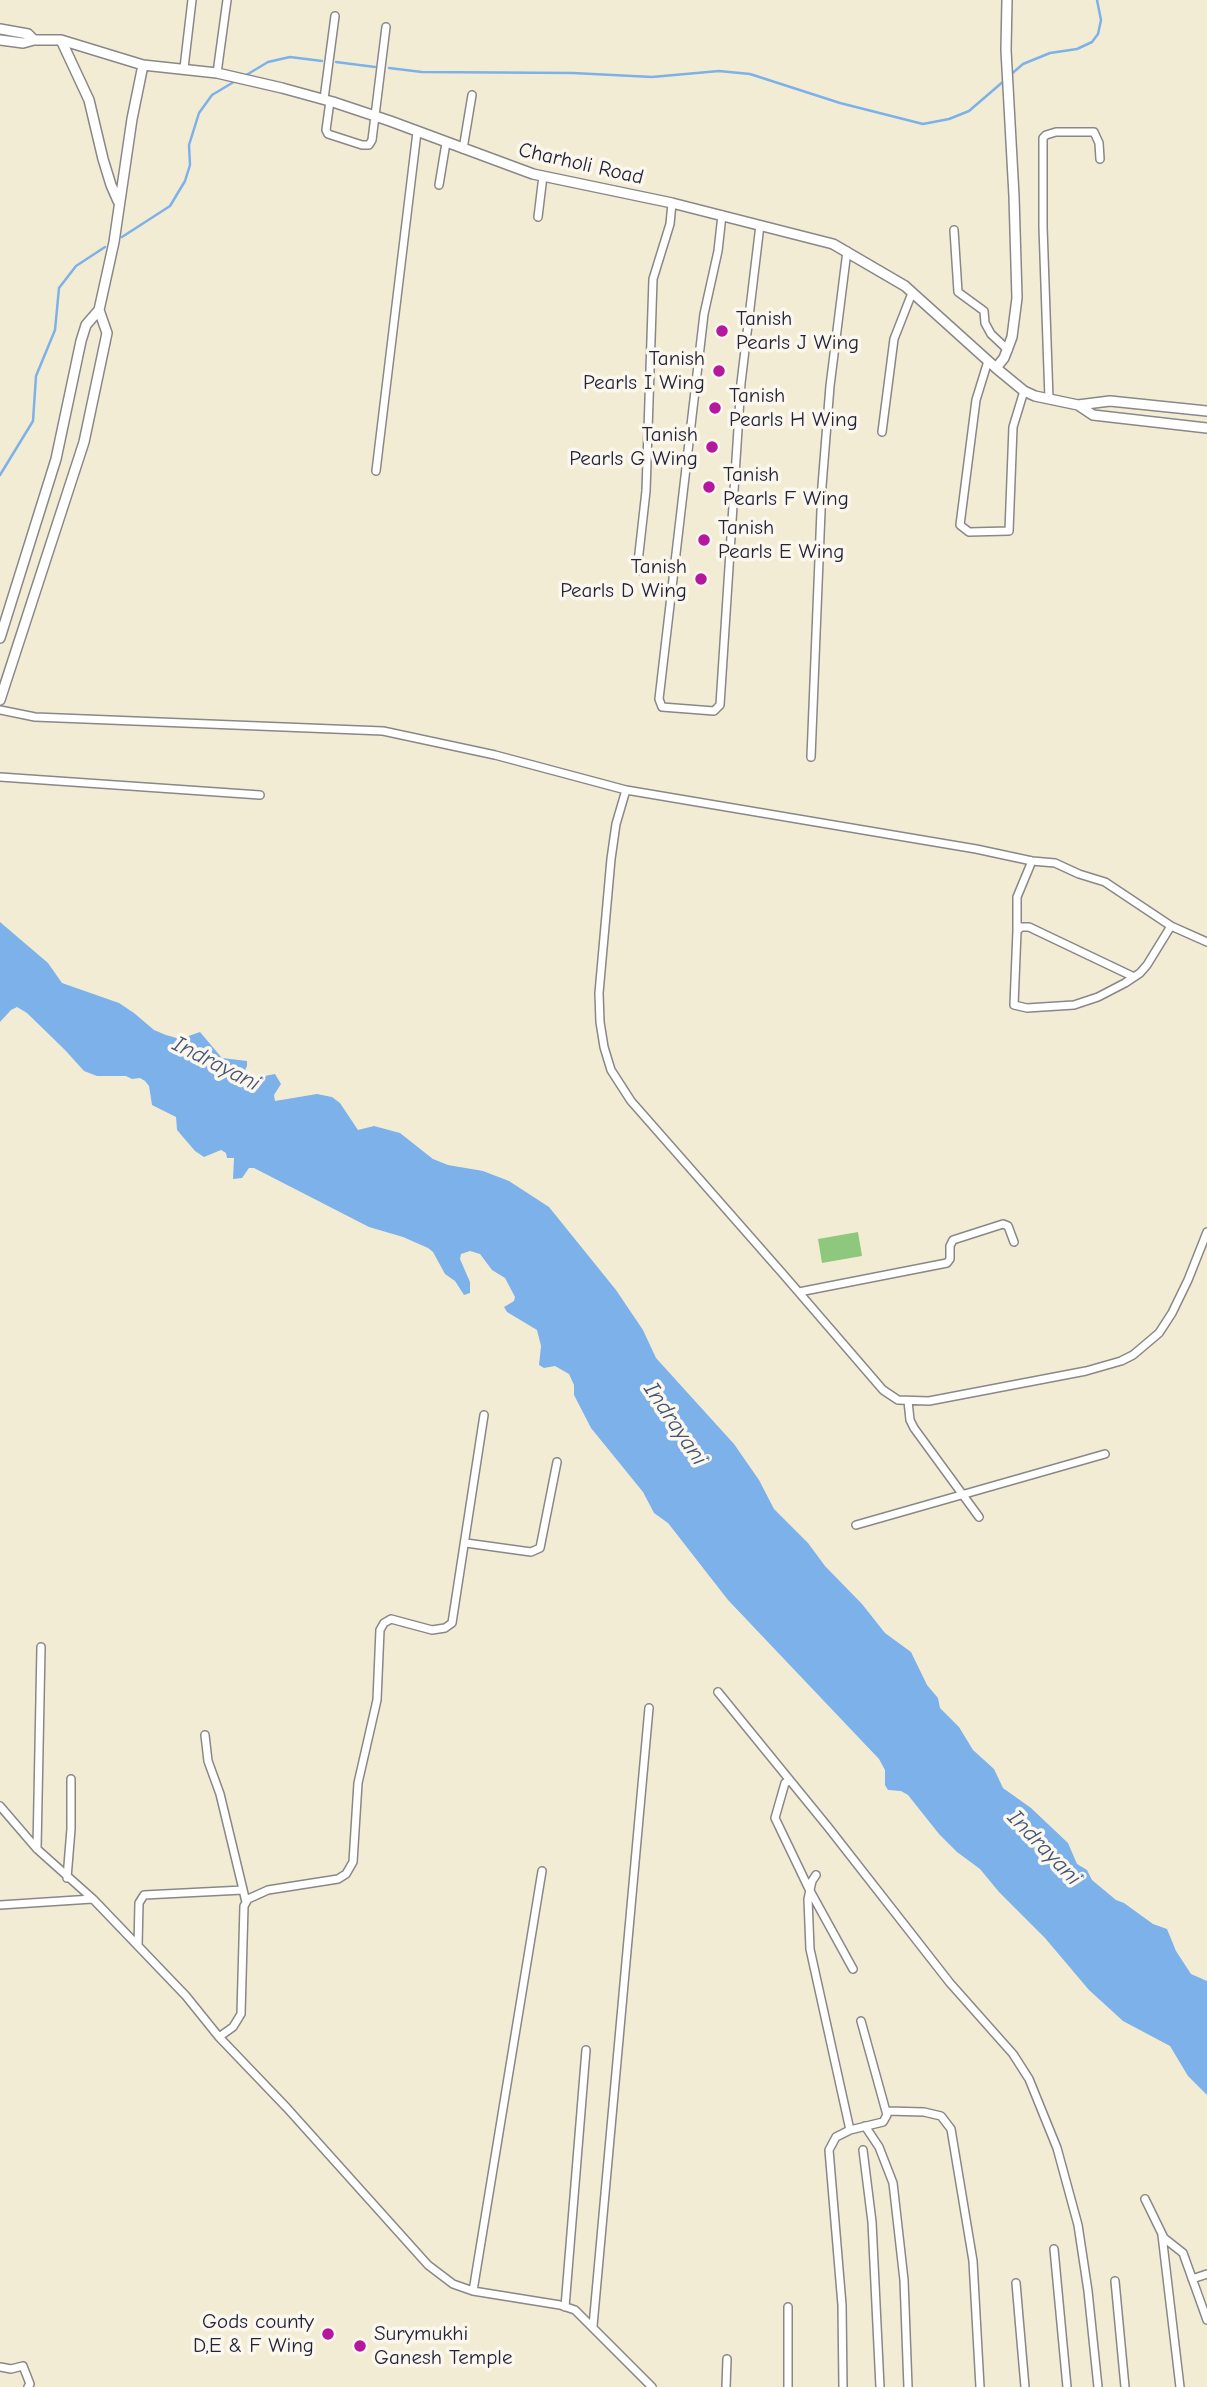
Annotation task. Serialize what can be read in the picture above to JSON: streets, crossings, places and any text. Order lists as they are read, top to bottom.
{
  "streets": {
    "street": ["Charholi Road"]
  },
  "water": ["Indrayani"],
  "places": [
    "Tanish Pearls J Wing",
    "Tanish Pearls I Wing",
    "Tanish Pearls H Wing",
    "Tanish Pearls G Wing",
    "Tanish Pearls F Wing",
    "Tanish Pearls E Wing",
    "Tanish Pearls D Wing",
    "Gods county D,E & F Wing",
    "Surymukhi Ganesh Temple"
  ]
}
